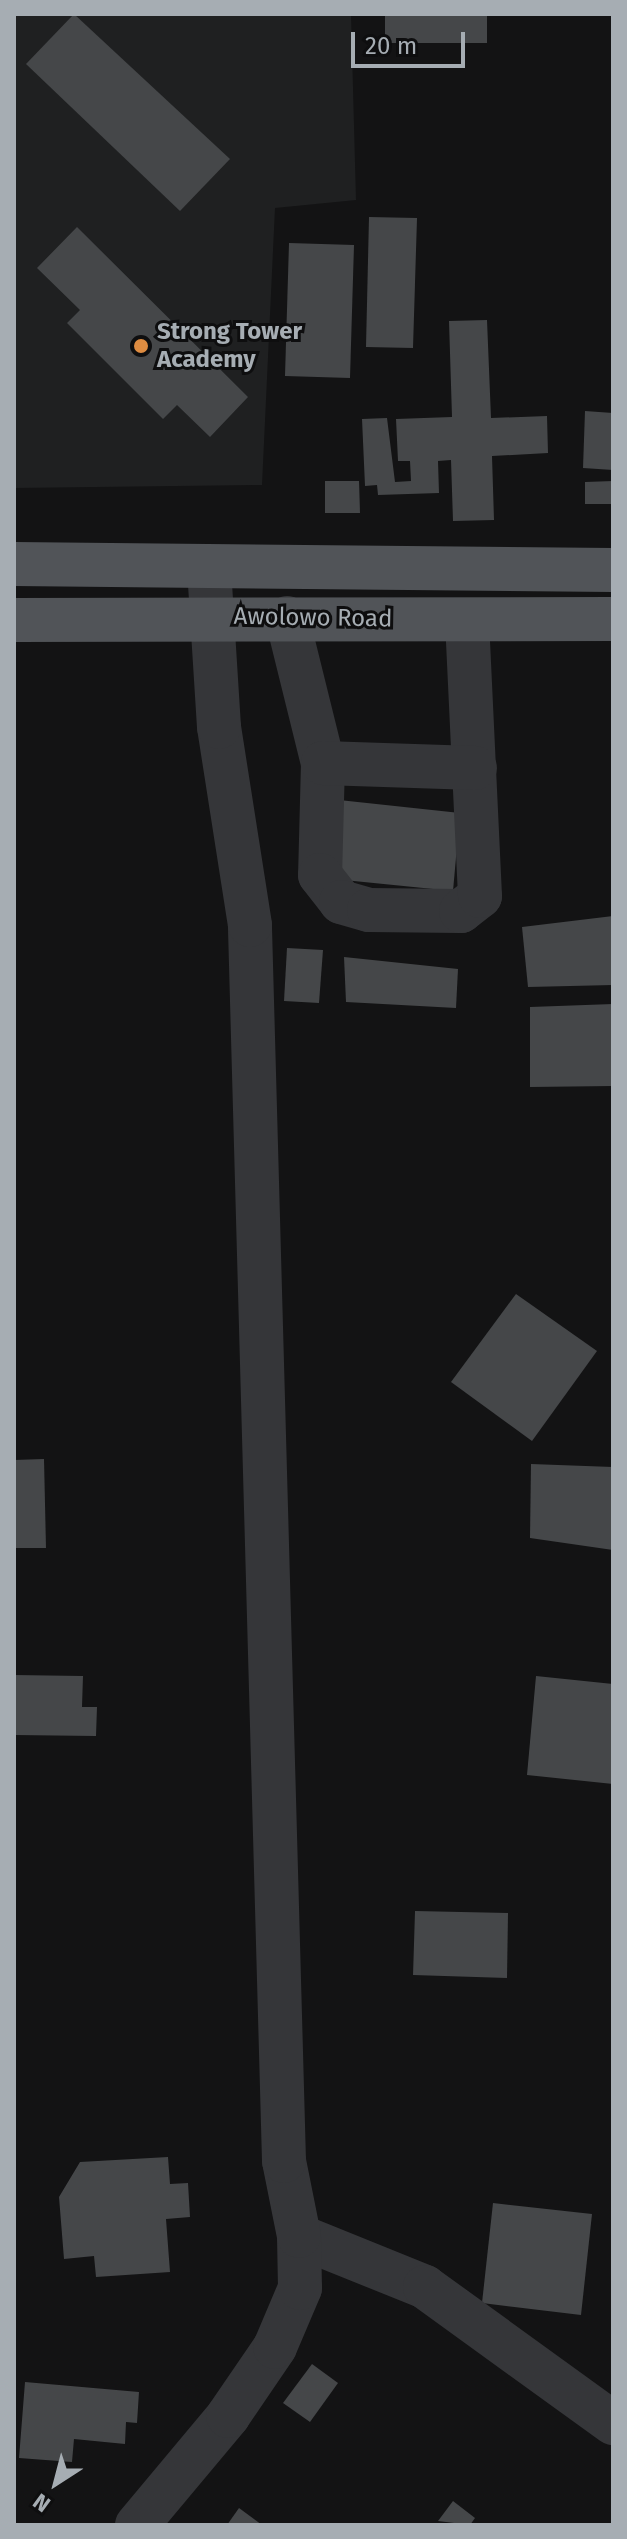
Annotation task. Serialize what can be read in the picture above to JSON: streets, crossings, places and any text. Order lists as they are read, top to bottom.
{
  "streets": {
    "main road": ["Awolowo Road"]
  },
  "places": ["Strong Tower Academy"],
  "scale_bar": "20 m",
  "north": "bottom left"
}
